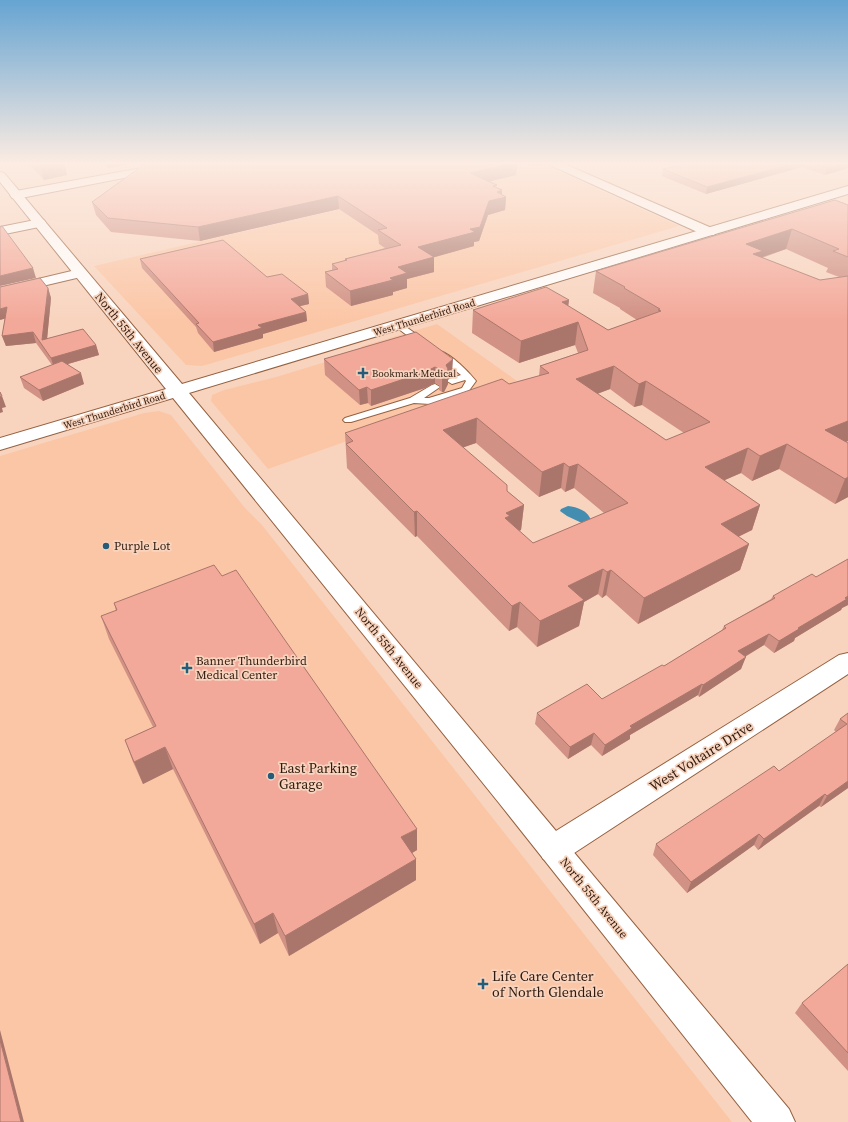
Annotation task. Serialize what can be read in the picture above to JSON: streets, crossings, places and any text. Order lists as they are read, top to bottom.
{
  "streets": {
    "street": ["West Thunderbird Road", "North 55th Avenue", "West Voltaire Drive"]
  },
  "crossings": [
    ["West Thunderbird Road", "North 55th Avenue"],
    ["North 55th Avenue", "West Voltaire Drive"]
  ],
  "places": {
    "health": ["Bookmark Medical", "Banner Thunderbird Medical Center", "Life Care Center of North Glendale"],
    "other": ["Purple Lot", "East Parking Garage"]
  }
}
